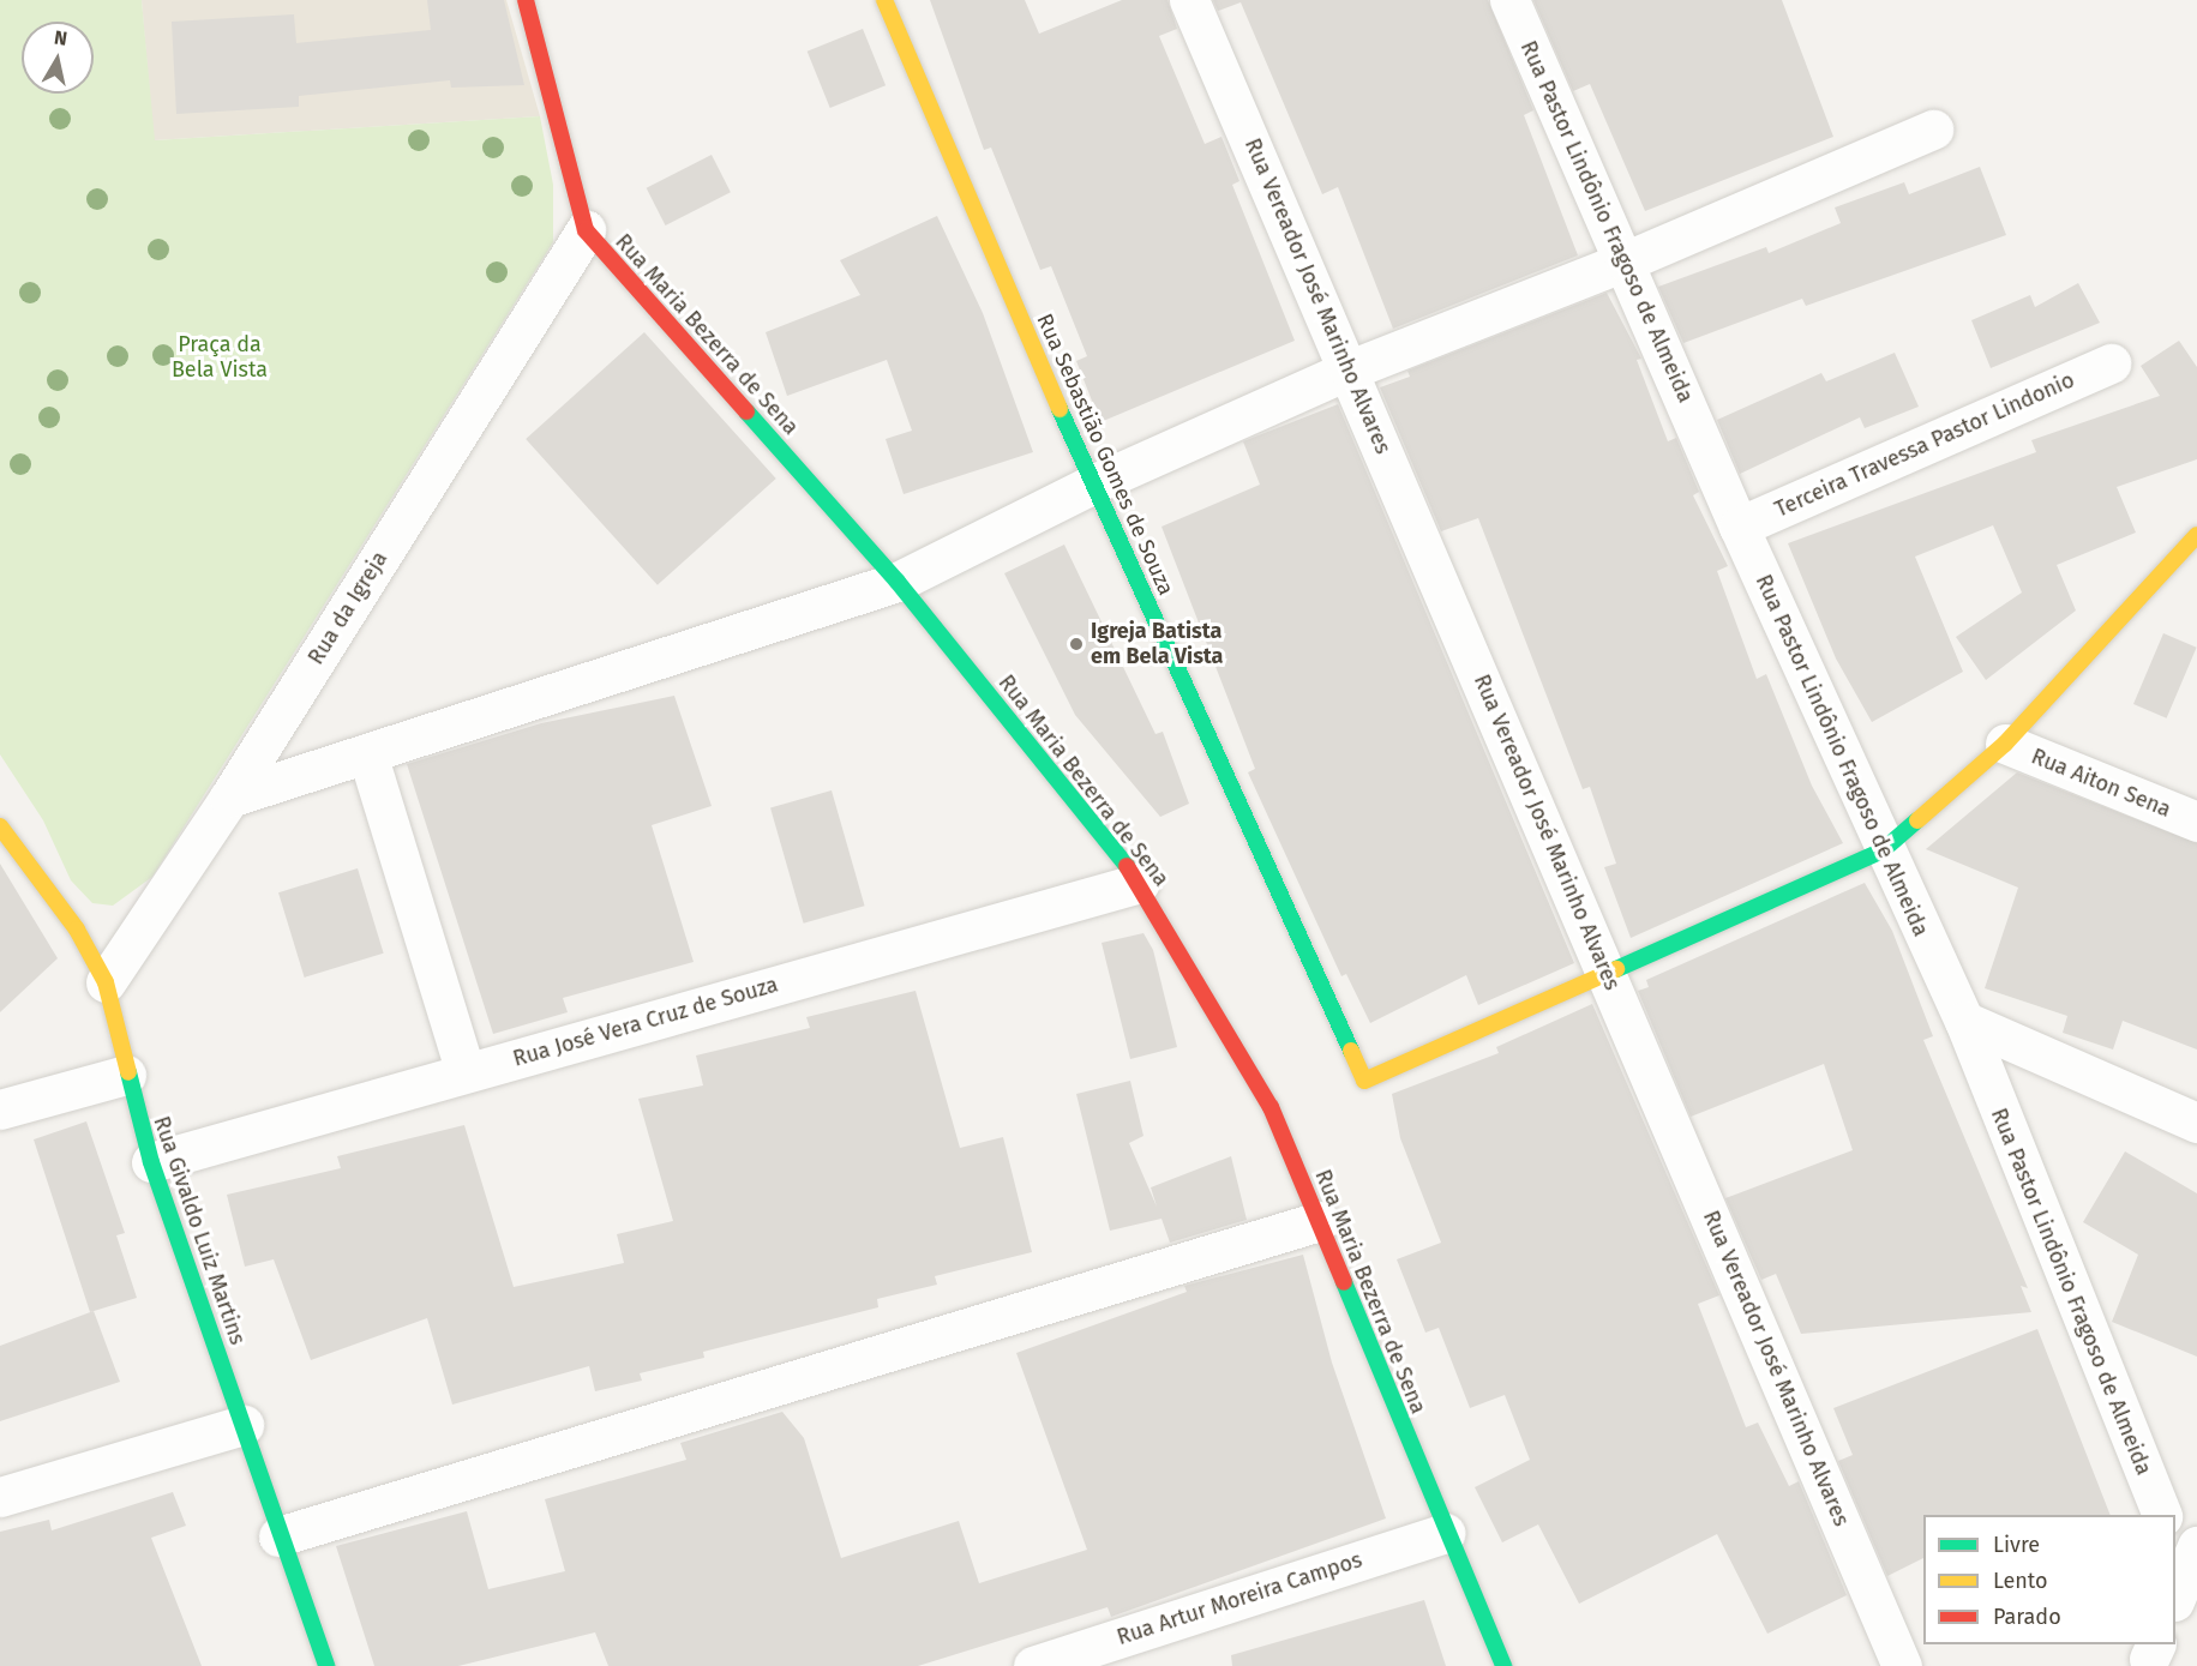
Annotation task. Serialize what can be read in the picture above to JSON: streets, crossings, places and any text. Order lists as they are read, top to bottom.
{
  "streets": {
    "street": [
      "Rua Pastor Lindônio Fragoso de Almeida",
      "Rua Vereador José Marinho Alvares",
      "Rua Maria Bezerra de Sena",
      "Terceira Travessa Pastor Lindonio",
      "Rua Sebastião Gomes de Souza",
      "Rua da Igreja",
      "Rua Aiton Sena",
      "Rua José Vera Cruz de Souza",
      "Rua Givaldo Luiz Martins",
      "Rua Artur Moreira Campos"
    ]
  },
  "crossings": [
    ["Rua Pastor Lindônio Fragoso de Almeida", "Terceira Travessa Pastor Lindonio"],
    ["Rua Vereador José Marinho Alvares", "Rua Sebastião Gomes de Souza"],
    ["Rua Maria Bezerra de Sena", "Rua da Igreja"],
    ["Rua Maria Bezerra de Sena", "Rua José Vera Cruz de Souza"],
    ["Rua Maria Bezerra de Sena", "Rua Artur Moreira Campos"],
    ["Rua da Igreja", "Rua Givaldo Luiz Martins"],
    ["Rua José Vera Cruz de Souza", "Rua Givaldo Luiz Martins"]
  ],
  "parks": ["Praça da Bela Vista"],
  "places": ["Igreja Batista em Bela Vista"],
  "legend": ["Livre", "Lento", "Parado"],
  "north": "top"
}
